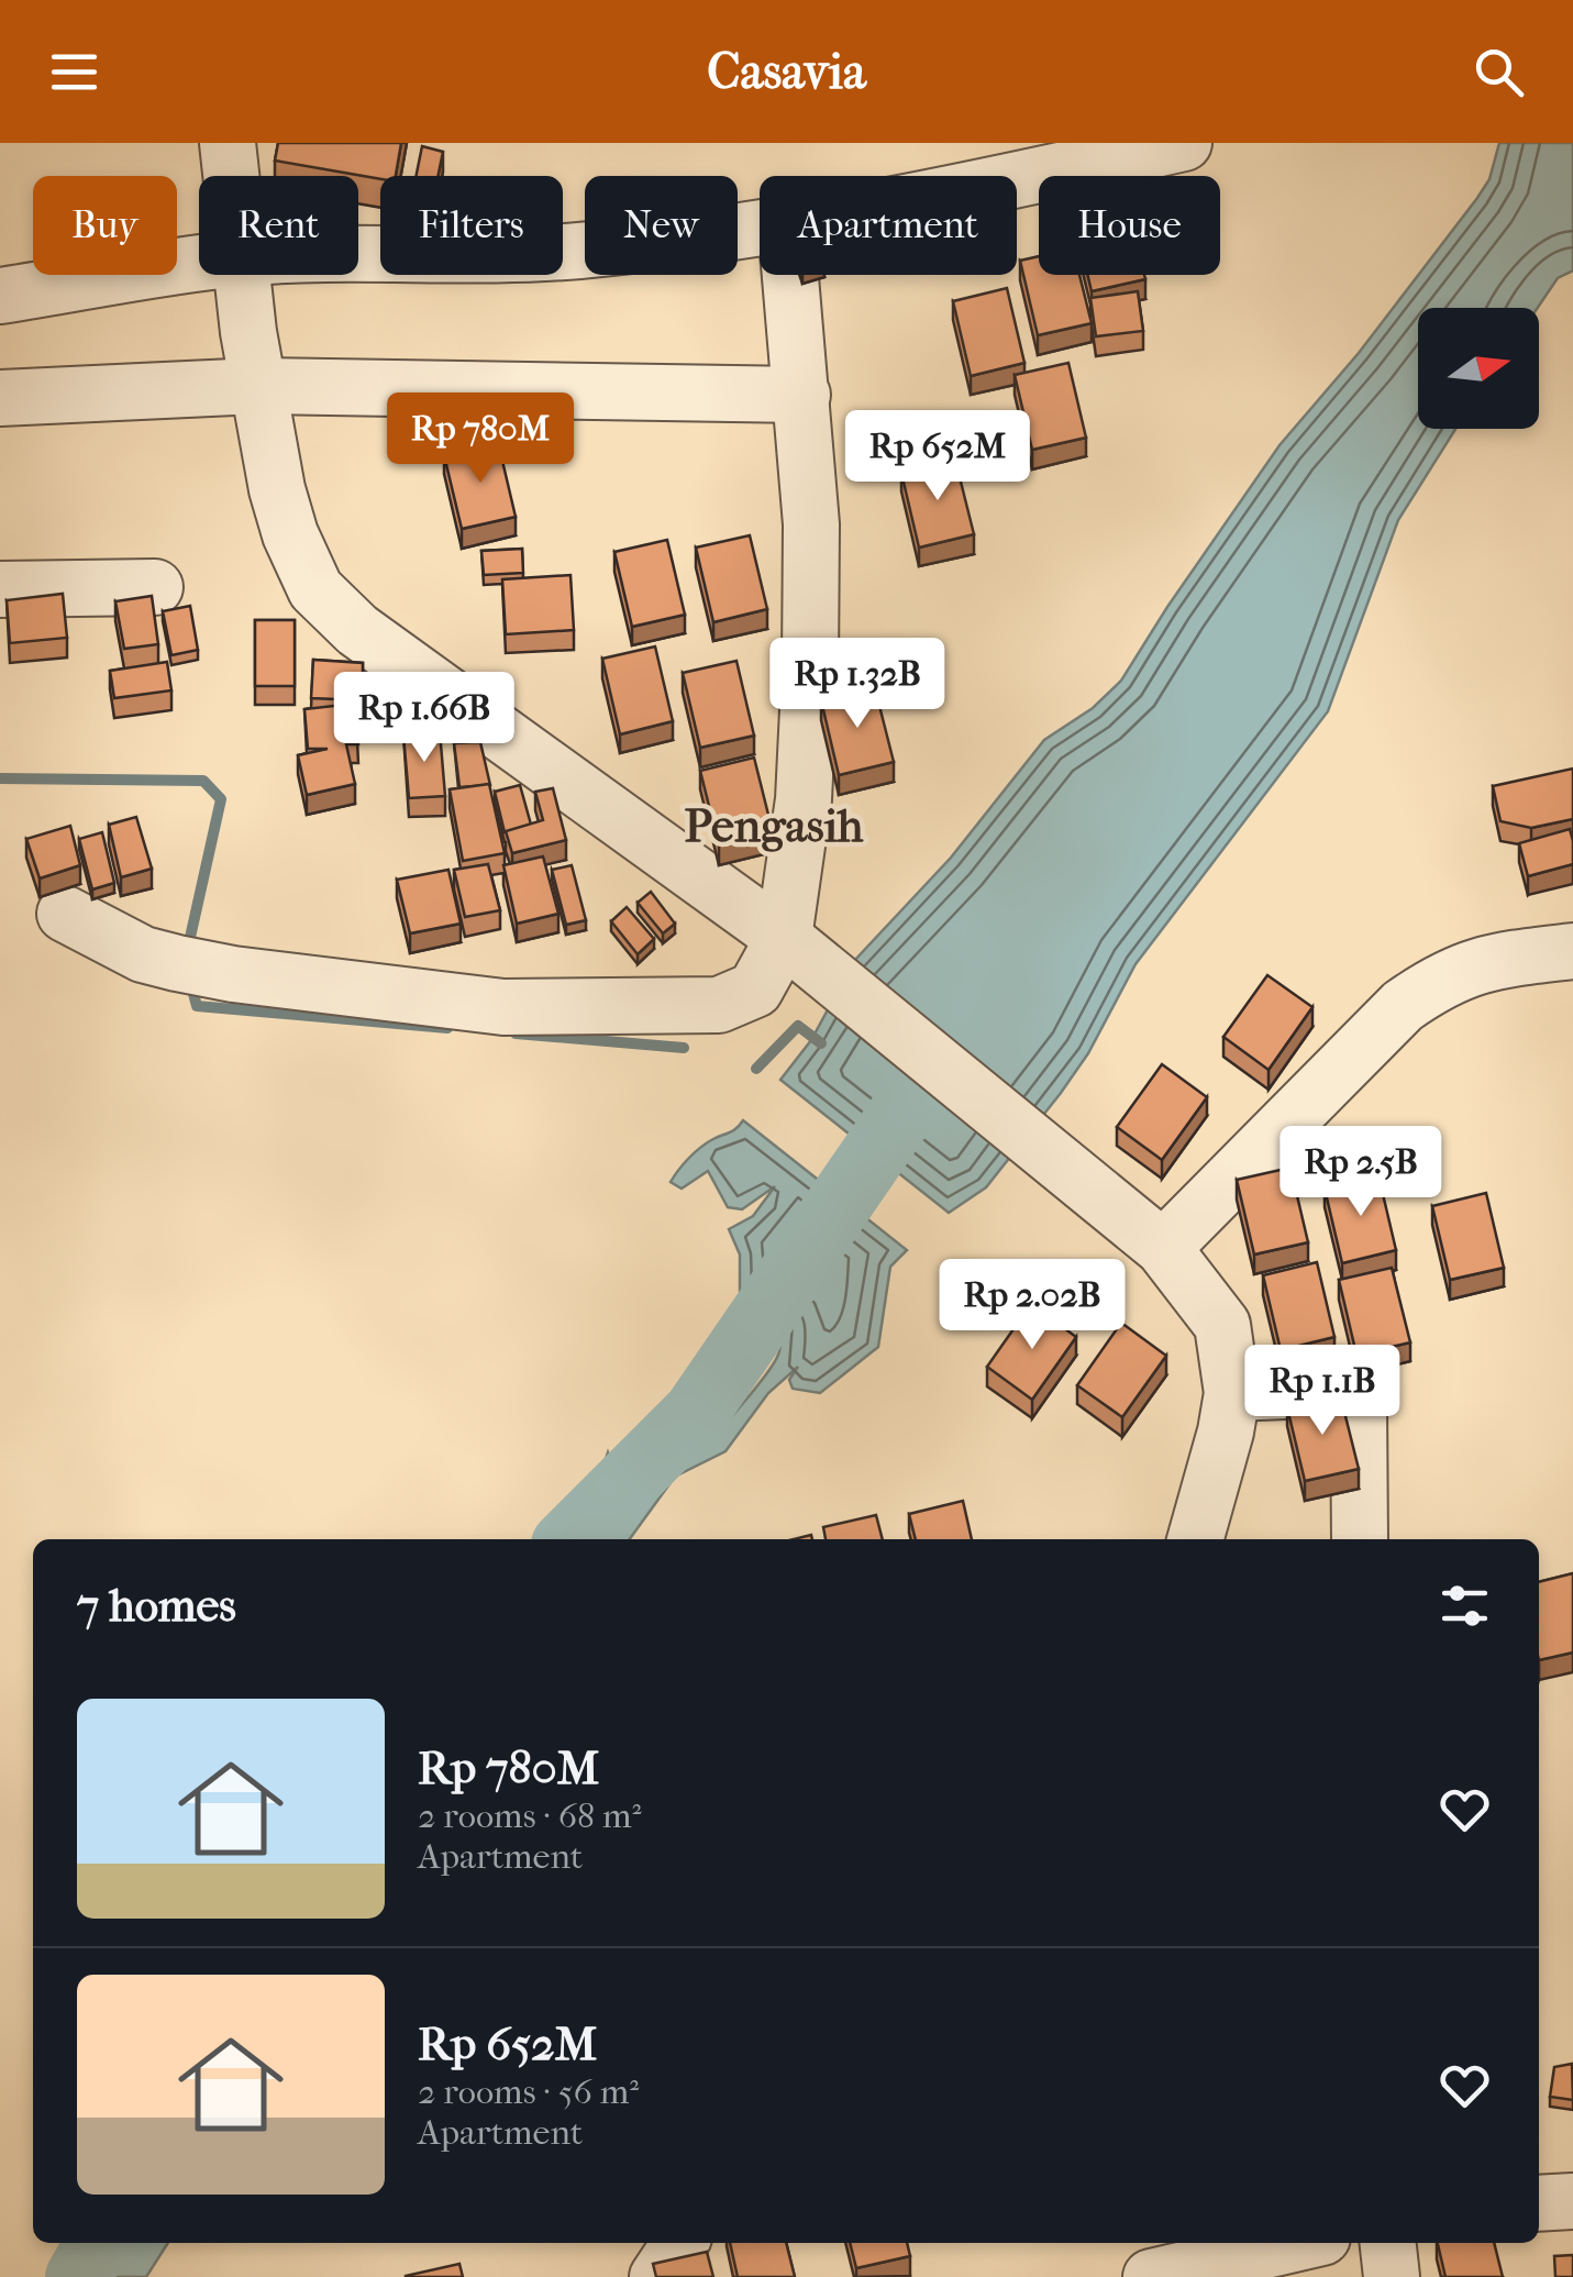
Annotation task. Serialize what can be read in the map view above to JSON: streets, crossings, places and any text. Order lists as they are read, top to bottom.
{
  "districts": ["Pengasih"],
  "north": "right",
  "page": {
    "header": "Casavia",
    "chip": [
      "Buy",
      "Rent",
      "Filters",
      "New",
      "Apartment",
      "House"
    ],
    "price": [
      "Rp 780M",
      "Rp 652M",
      "Rp 1.32B",
      "Rp 1.66B",
      "Rp 2.5B",
      "Rp 2.02B",
      "Rp 1.1B"
    ],
    "heading": "7 homes",
    "list": [
      {
        "name": "Rp 780M",
        "note": "2 rooms · 68 m² · Apartment"
      },
      {
        "name": "Rp 652M",
        "note": "2 rooms · 56 m² · Apartment"
      }
    ]
  }
}
